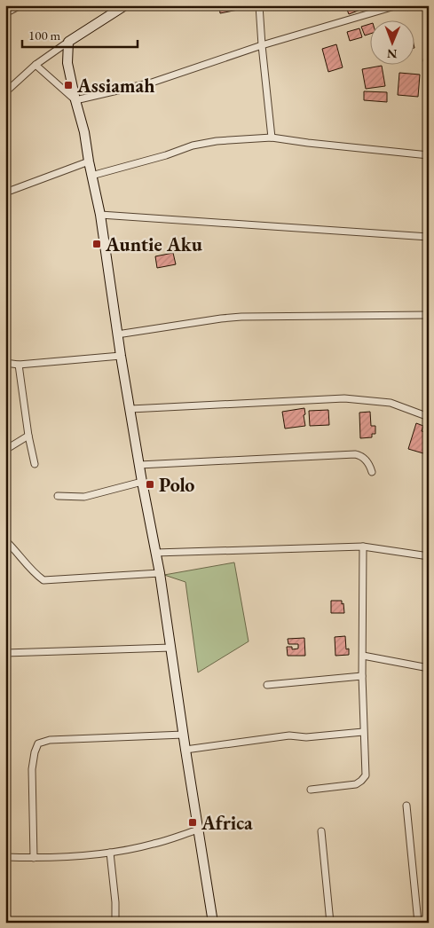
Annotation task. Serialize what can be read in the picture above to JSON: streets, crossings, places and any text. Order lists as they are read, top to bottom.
{
  "places": {
    "transit": [
      "Assiamah",
      "Auntie Aku",
      "Polo",
      "Africa"
    ]
  },
  "scale_bar": "100 m",
  "north": "bottom"
}
